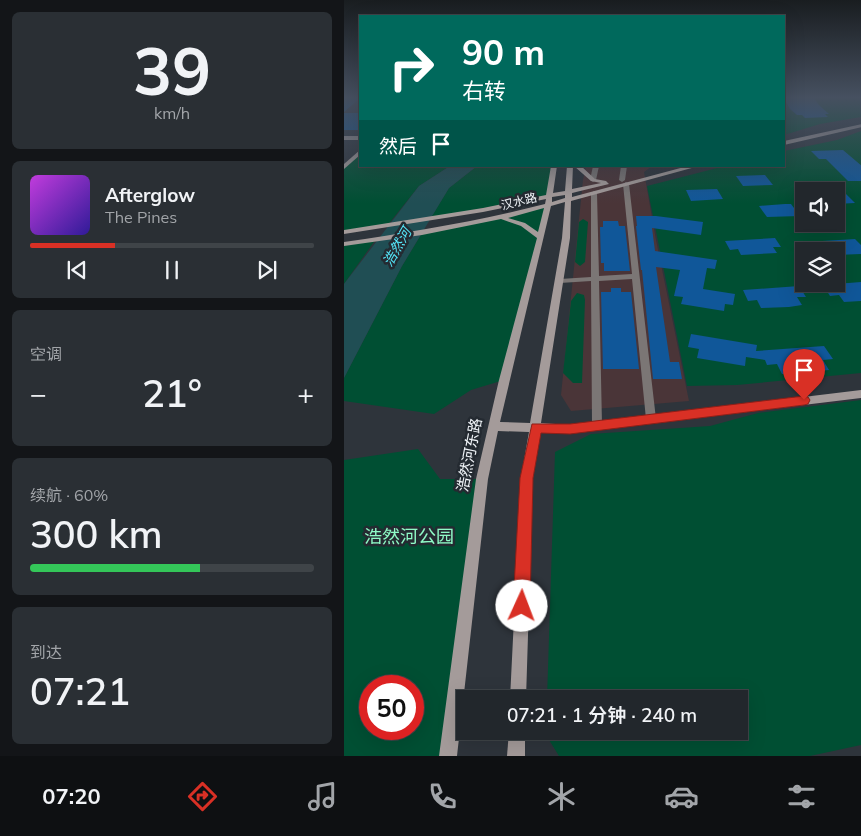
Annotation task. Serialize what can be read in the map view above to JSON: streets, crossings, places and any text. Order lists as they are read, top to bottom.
{
  "streets": {
    "main road": ["汉水路", "浩然河东路"]
  },
  "crossings": [
    ["汉水路", "浩然河东路"]
  ],
  "water": ["浩然河"],
  "parks": ["浩然河公园"],
  "page": {
    "tile": [
      ["39", "km/h"],
      "空调",
      ["续航 · 60%", "300 km"],
      ["到达", "07:21"]
    ],
    "turn": ["90 m", "右转"],
    "then": "然后",
    "song": ["Afterglow", "The Pines"],
    "heat": ["−", "21°", "+"],
    "limit": "50",
    "trip": "07:21 · 1 分钟 · 240 m",
    "tabs": "07:20"
  }
}
